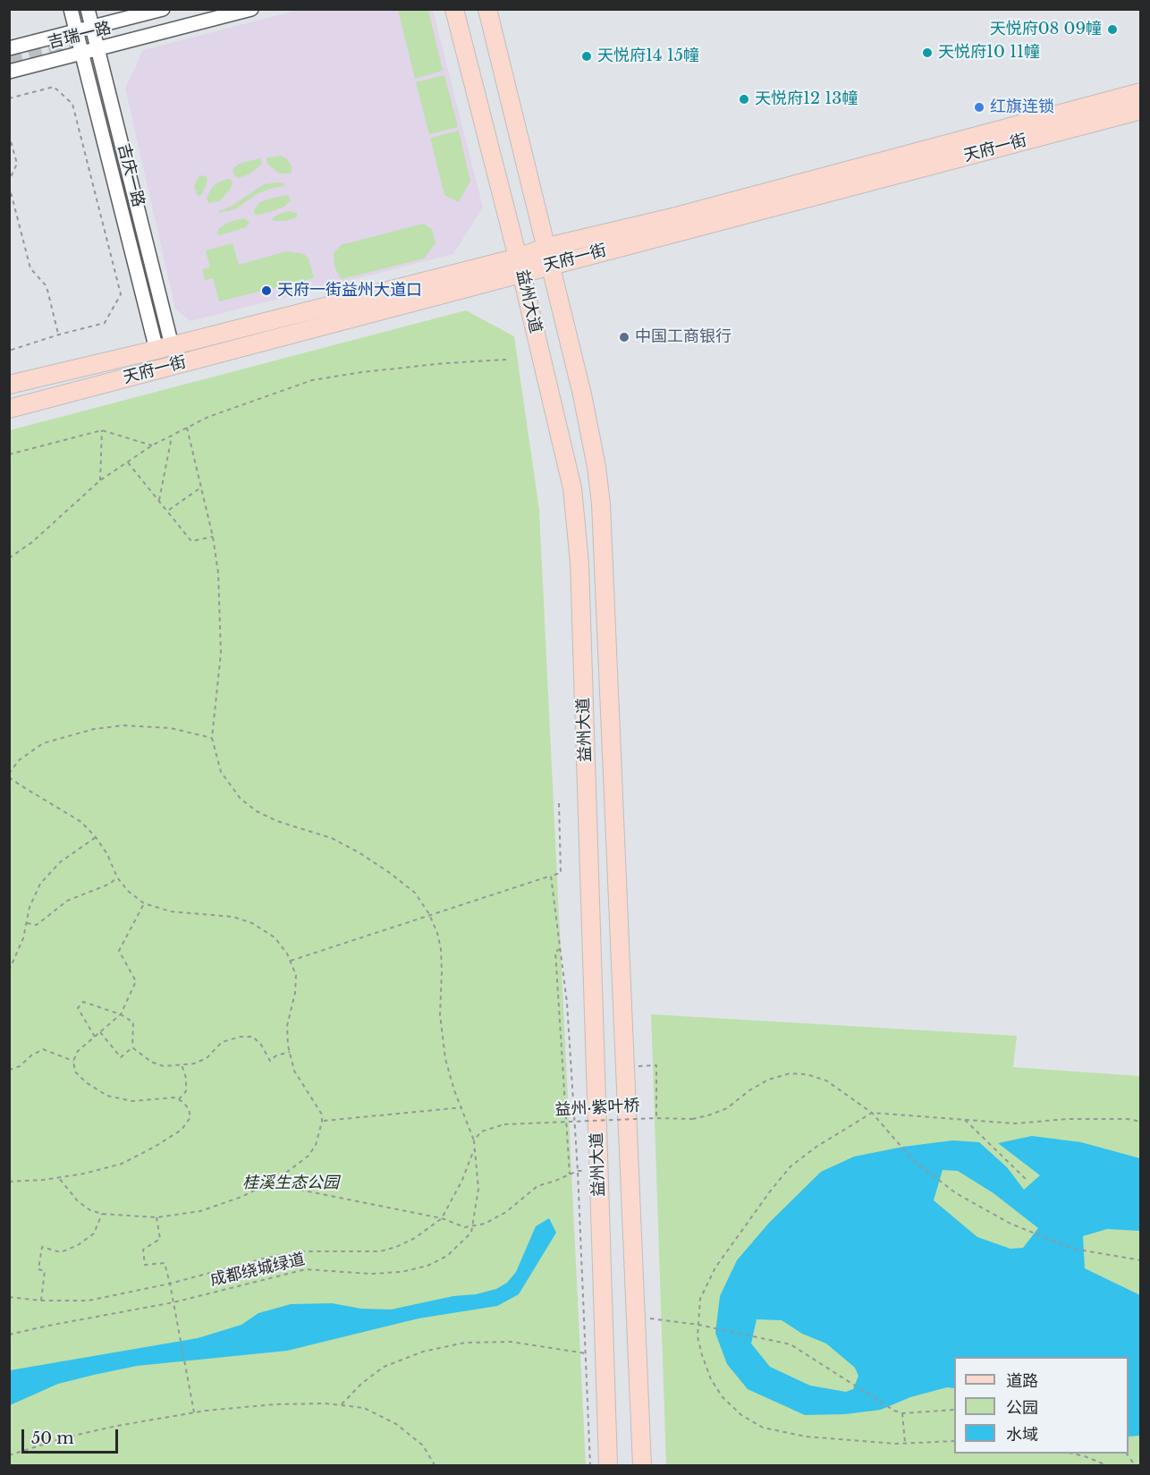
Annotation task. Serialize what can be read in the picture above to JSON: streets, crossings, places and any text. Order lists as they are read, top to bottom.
{
  "streets": {
    "main road": ["天府一街", "益州大道"],
    "street": ["吉瑞一路", "吉庆一路"],
    "path": ["益州·紫叶桥", "成都绕城绿道"]
  },
  "crossings": [
    ["吉瑞一路", "吉庆一路"],
    ["天府一街", "吉庆一路"],
    ["天府一街", "益州大道"],
    ["益州·紫叶桥", "成都绕城绿道"]
  ],
  "parks": ["桂溪生态公园"],
  "places": [
    "天悦府08 09幢",
    "天悦府10 11幢",
    "天悦府14 15幢",
    "天悦府12 13幢",
    "红旗连锁",
    "天府一街益州大道口",
    "中国工商银行"
  ],
  "legend": ["道路", "公园", "水域"],
  "scale_bar": "50 m"
}
